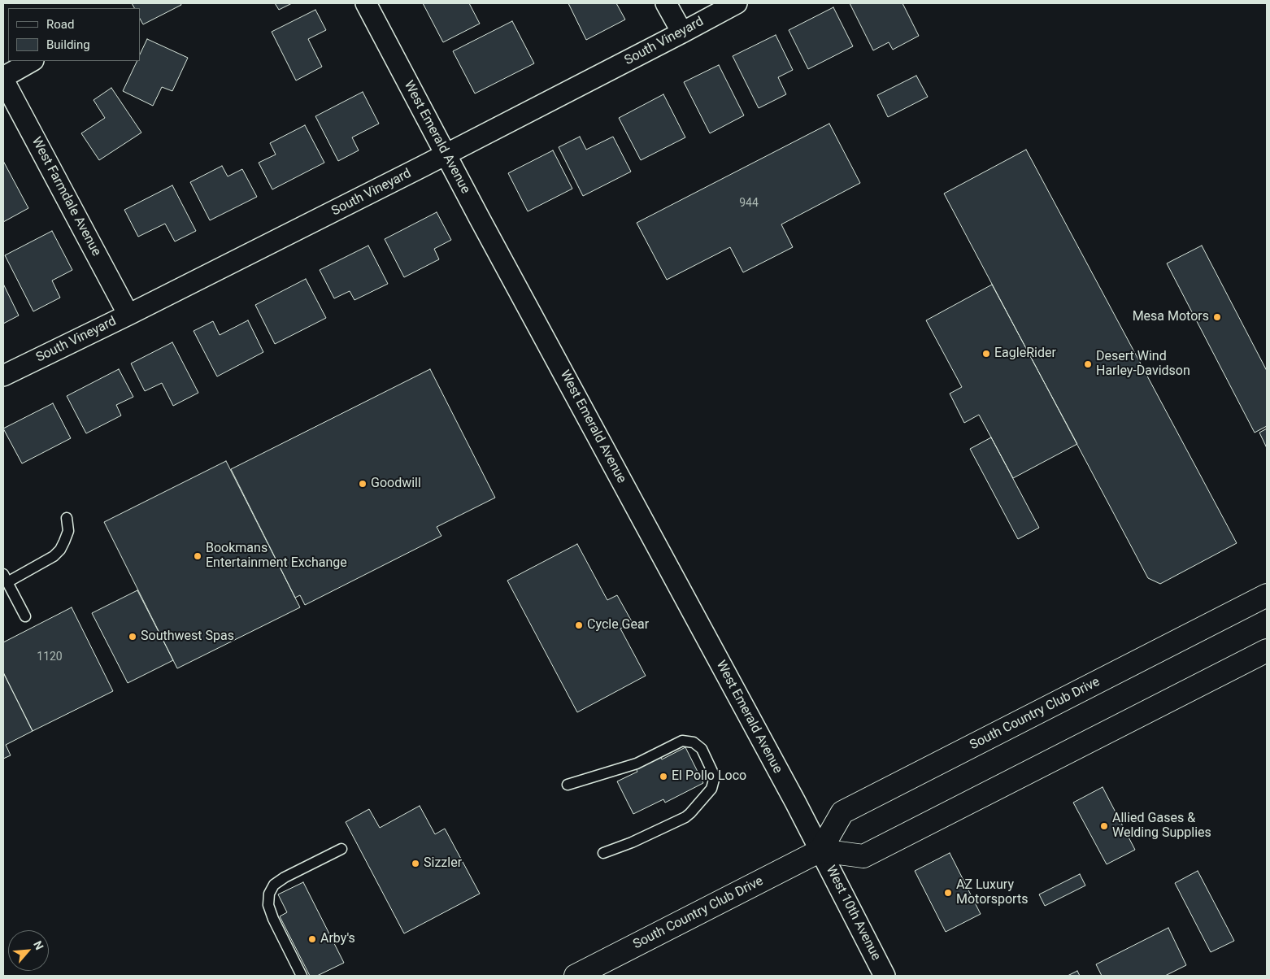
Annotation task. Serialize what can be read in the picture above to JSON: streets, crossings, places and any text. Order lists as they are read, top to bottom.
{
  "streets": {
    "main road": ["South Country Club Drive"],
    "street": [
      "South Vineyard",
      "West Emerald Avenue",
      "West Farmdale Avenue",
      "West 10th Avenue"
    ]
  },
  "crossings": [
    ["South Vineyard", "West Emerald Avenue"],
    ["South Vineyard", "West Farmdale Avenue"],
    ["West Emerald Avenue", "South Country Club Drive"],
    ["West Emerald Avenue", "West 10th Avenue"],
    ["South Country Club Drive", "West 10th Avenue"]
  ],
  "places": [
    "Mesa Motors",
    "EagleRider",
    "Desert Wind Harley-Davidson",
    "Goodwill",
    "Bookmans Entertainment Exchange",
    "Cycle Gear",
    "Southwest Spas",
    "El Pollo Loco",
    "Allied Gases & Welding Supplies",
    "Sizzler",
    "AZ Luxury Motorsports",
    "Arby's"
  ],
  "house_numbers": ["944", "1120"],
  "legend": ["Road", "Building"],
  "north": "top right"
}
